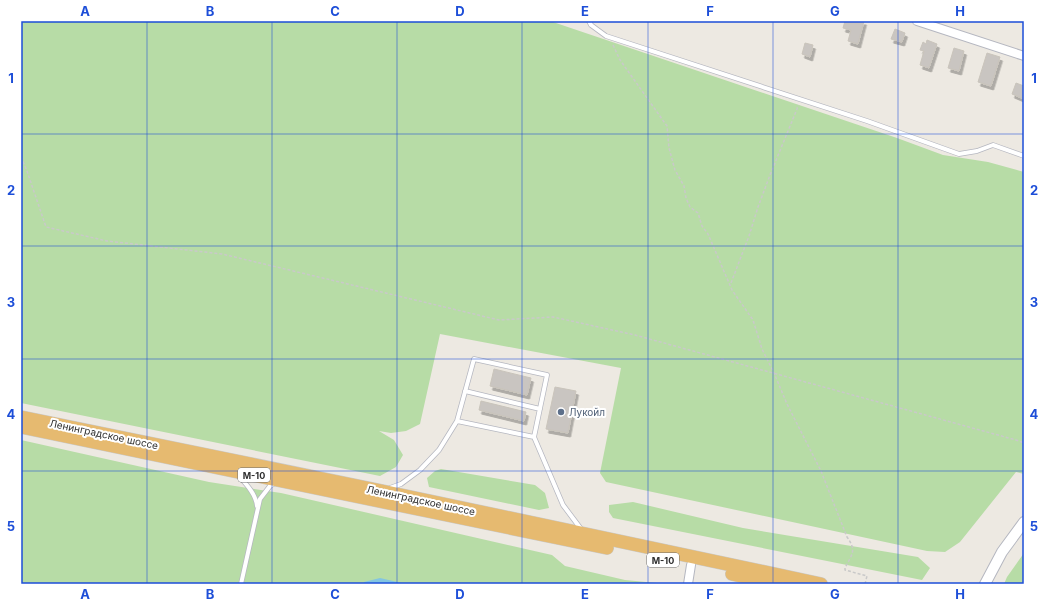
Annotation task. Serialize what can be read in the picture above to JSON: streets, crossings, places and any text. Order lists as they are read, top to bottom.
{
  "streets": {
    "highway": ["Ленинградское шоссе", "М-10"]
  },
  "places": ["Лукойл"],
  "grid": {
    "columns": [
      "A",
      "B",
      "C",
      "D",
      "E",
      "F",
      "G",
      "H"
    ],
    "rows": [
      "1",
      "2",
      "3",
      "4",
      "5"
    ]
  }
}
